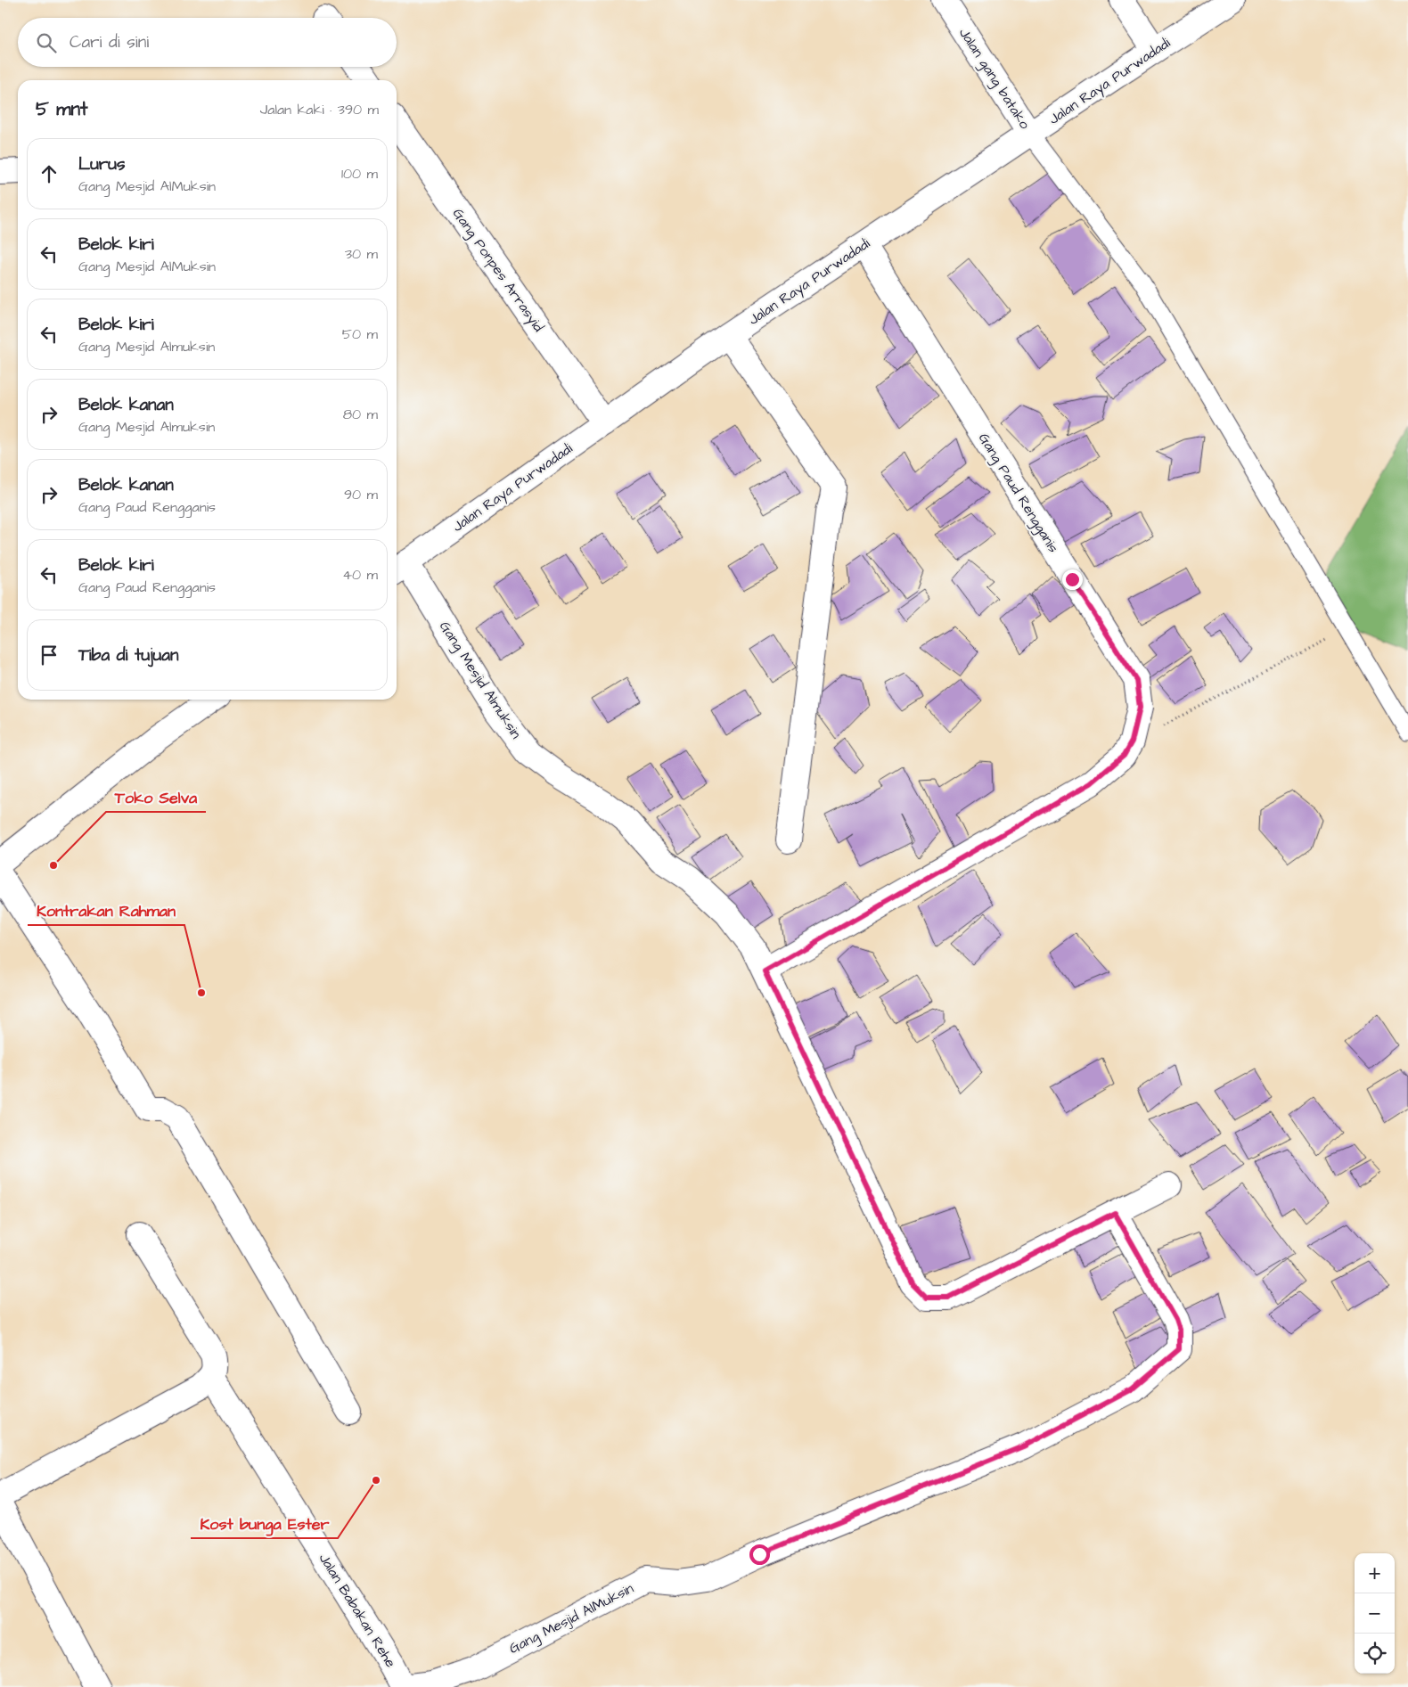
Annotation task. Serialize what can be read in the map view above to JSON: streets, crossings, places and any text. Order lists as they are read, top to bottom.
{
  "streets": {
    "street": [
      "Jalan gang batako",
      "Jalan Raya Purwadadi",
      "Gang Ponpes Arrasyid",
      "Gang Paud Rengganis",
      "Gang Mesjid Almuksin",
      "Jalan Babakan Rehe",
      "Gang Mesjid AlMuksin"
    ]
  },
  "crossings": [
    ["Jalan gang batako", "Jalan Raya Purwadadi"],
    ["Jalan Raya Purwadadi", "Gang Ponpes Arrasyid"],
    ["Jalan Raya Purwadadi", "Gang Paud Rengganis"],
    ["Jalan Raya Purwadadi", "Gang Mesjid Almuksin"],
    ["Gang Paud Rengganis", "Gang Mesjid Almuksin"],
    ["Gang Mesjid Almuksin", "Gang Mesjid AlMuksin"],
    ["Jalan Babakan Rehe", "Gang Mesjid AlMuksin"]
  ],
  "places": ["Toko Selva", "Kontrakan Rahman", "Kost bunga Ester"],
  "page": {
    "search": "Cari di sini",
    "heading": ["5 mnt", "Jalan kaki · 390 m"],
    "list": [
      ["Lurus", "Gang Mesjid AlMuksin", "100 m"],
      ["Belok kiri", "Gang Mesjid AlMuksin", "30 m"],
      ["Belok kiri", "Gang Mesjid Almuksin", "50 m"],
      ["Belok kanan", "Gang Mesjid Almuksin", "80 m"],
      ["Belok kanan", "Gang Paud Rengganis", "90 m"],
      ["Belok kiri", "Gang Paud Rengganis", "40 m"],
      "Tiba di tujuan"
    ],
    "map_buttons": ["+", "−"]
  }
}
